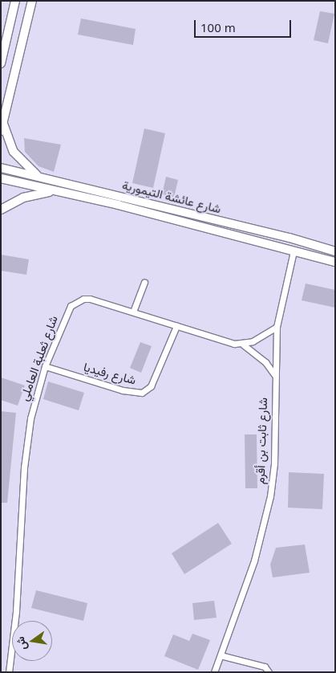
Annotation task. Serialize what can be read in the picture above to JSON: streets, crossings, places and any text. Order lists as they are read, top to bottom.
{
  "streets": {
    "street": [
      "شارع عائشة التيمورية",
      "شارع ثعلبة العاملي",
      "شارع رفيديا",
      "شارع ثابت بن أقرم"
    ]
  },
  "crossings": [
    ["شارع عائشة التيمورية", "شارع ثابت بن أقرم"],
    ["شارع ثعلبة العاملي", "شارع رفيديا"],
    ["شارع ثعلبة العاملي", "شارع ثابت بن أقرم"]
  ],
  "scale_bar": "100 m",
  "north": "left"
}
